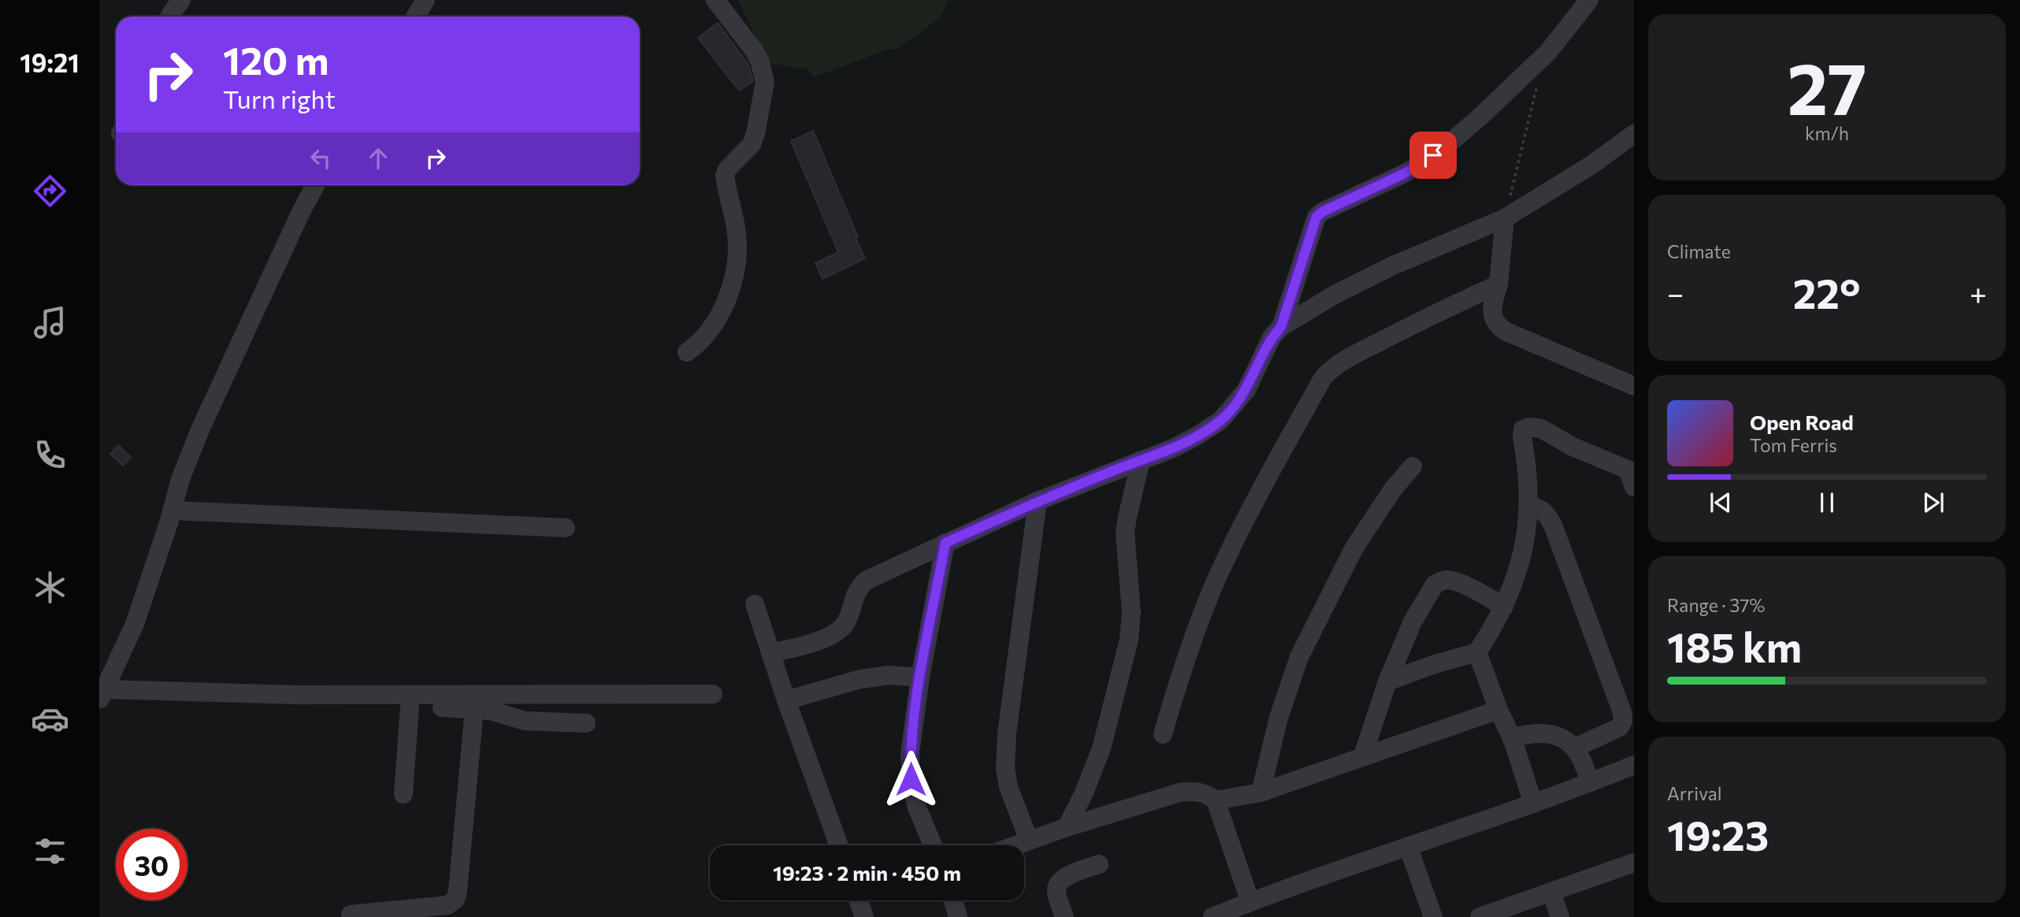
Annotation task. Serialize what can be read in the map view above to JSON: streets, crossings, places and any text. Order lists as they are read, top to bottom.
{
  "page": {
    "tabs": "19:21",
    "tile": [
      ["27", "km/h"],
      "Climate",
      ["Range · 37%", "185 km"],
      ["Arrival", "19:23"]
    ],
    "turn": ["120 m", "Turn right"],
    "heat": ["−", "22°", "+"],
    "song": ["Open Road", "Tom Ferris"],
    "limit": "30",
    "trip": "19:23 · 2 min · 450 m"
  }
}
